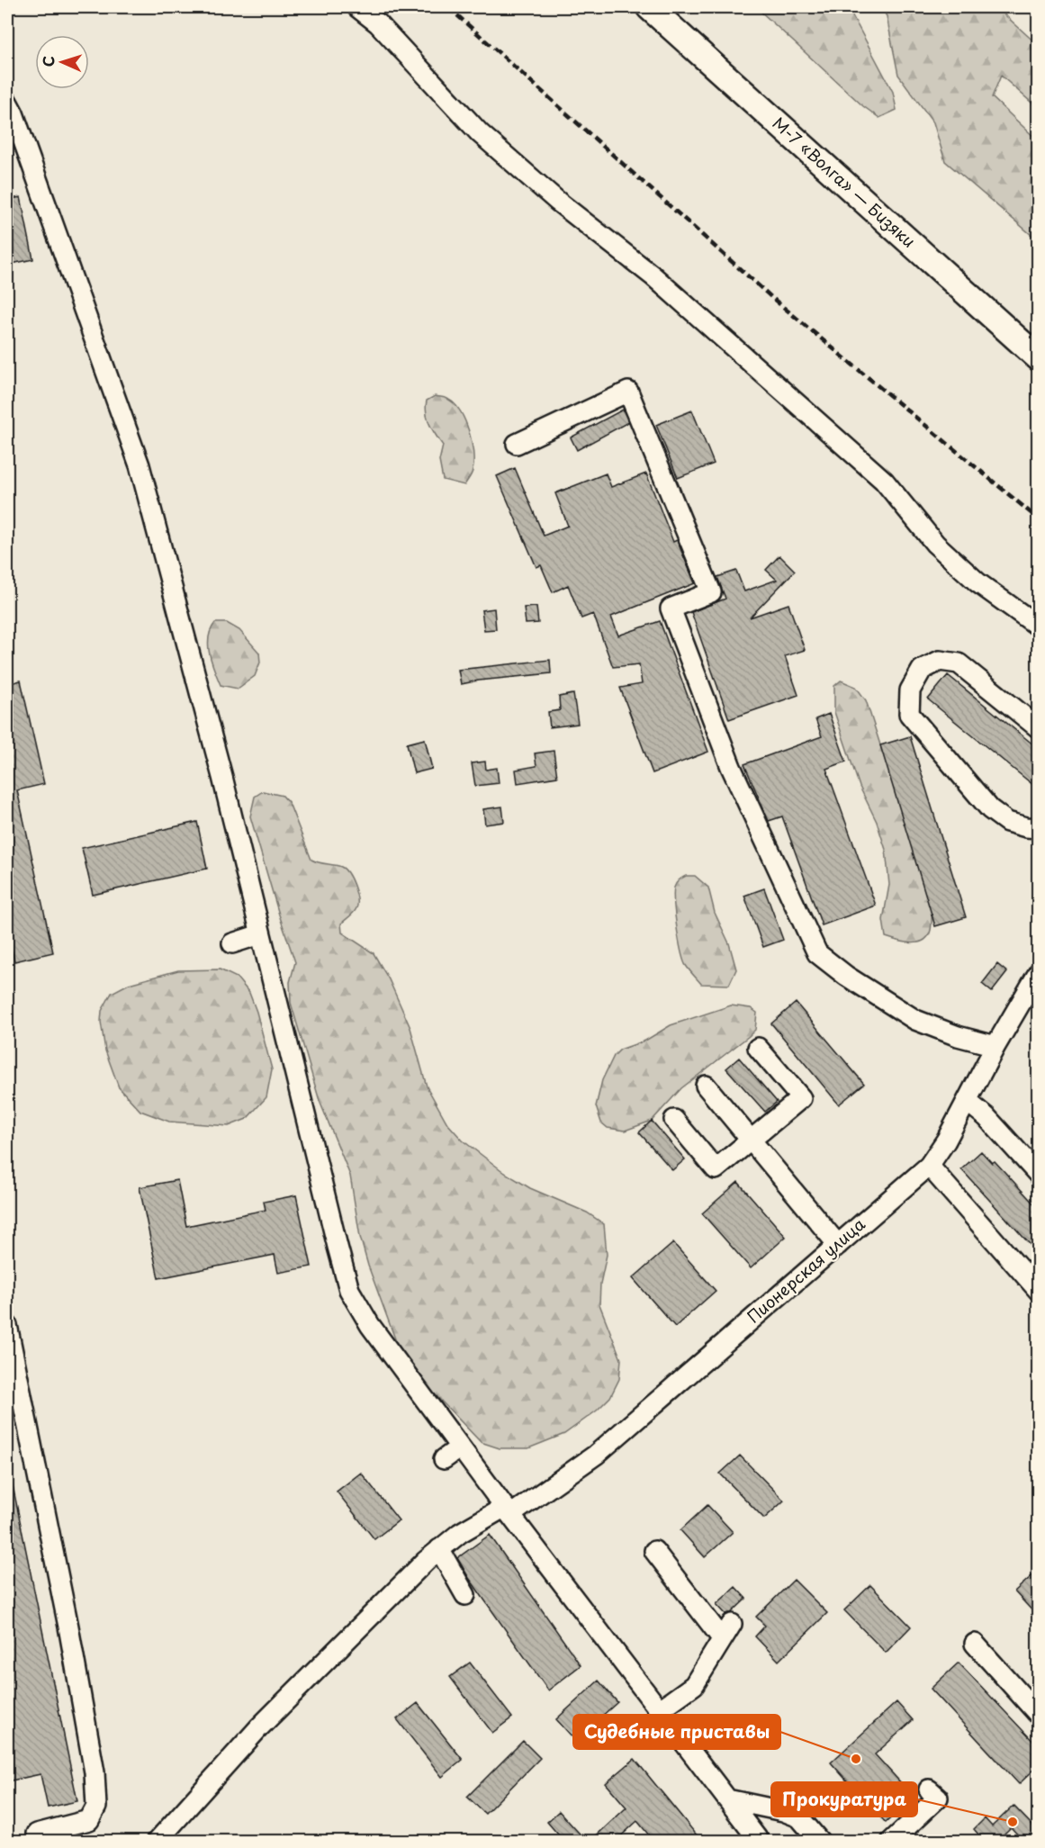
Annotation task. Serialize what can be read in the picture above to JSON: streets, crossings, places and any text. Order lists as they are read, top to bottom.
{
  "streets": {
    "main road": ["М-7 «Волга» — Бизяки"],
    "street": ["Пионерская улица"]
  },
  "places": ["Судебные приставы", "Прокуратура"],
  "north": "left"
}
